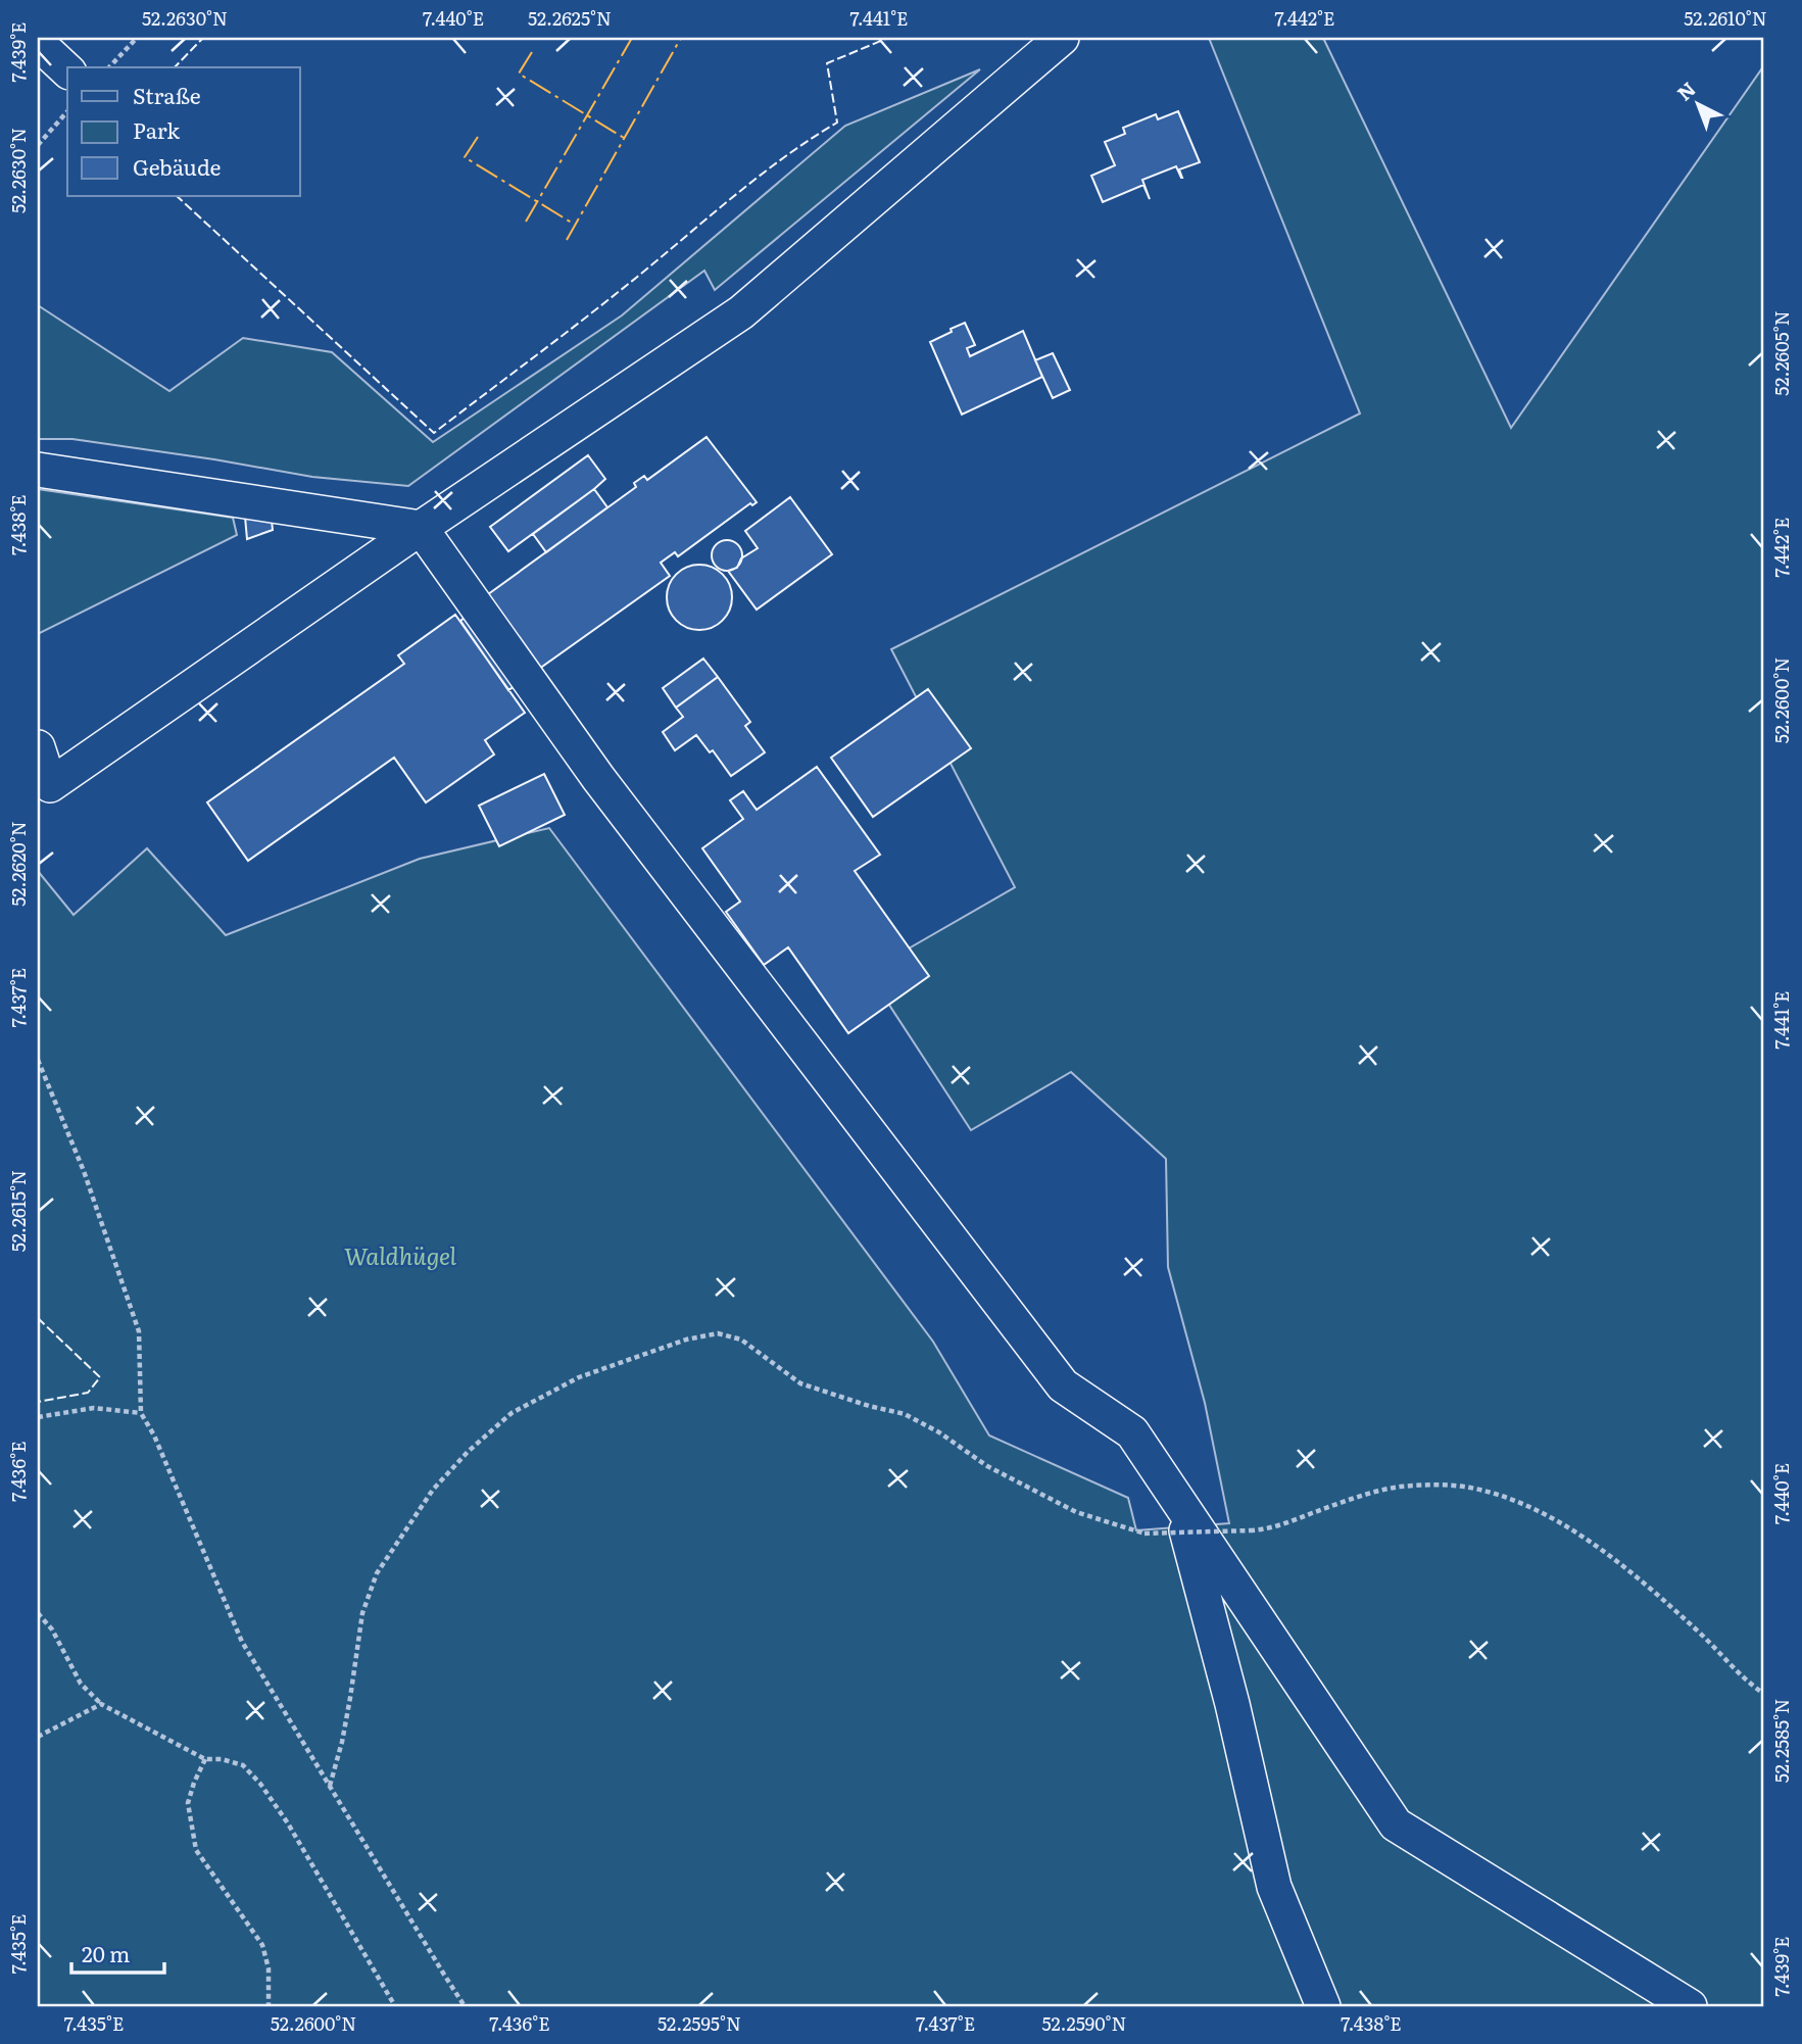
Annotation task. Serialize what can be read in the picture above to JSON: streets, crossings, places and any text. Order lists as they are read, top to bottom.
{
  "parks": ["Waldhügel"],
  "legend": ["Straße", "Park", "Gebäude"],
  "scale_bar": "20 m",
  "north": "top left",
  "coordinates": [
    "52.2630°N",
    "7.440°E",
    "52.2625°N",
    "7.441°E",
    "7.442°E",
    "52.2610°N",
    "7.439°E",
    "52.2605°N",
    "7.438°E",
    "52.2600°N",
    "52.2620°N",
    "7.437°E",
    "52.2615°N",
    "7.436°E",
    "52.2585°N",
    "7.435°E",
    "52.2595°N",
    "52.2590°N"
  ]
}
